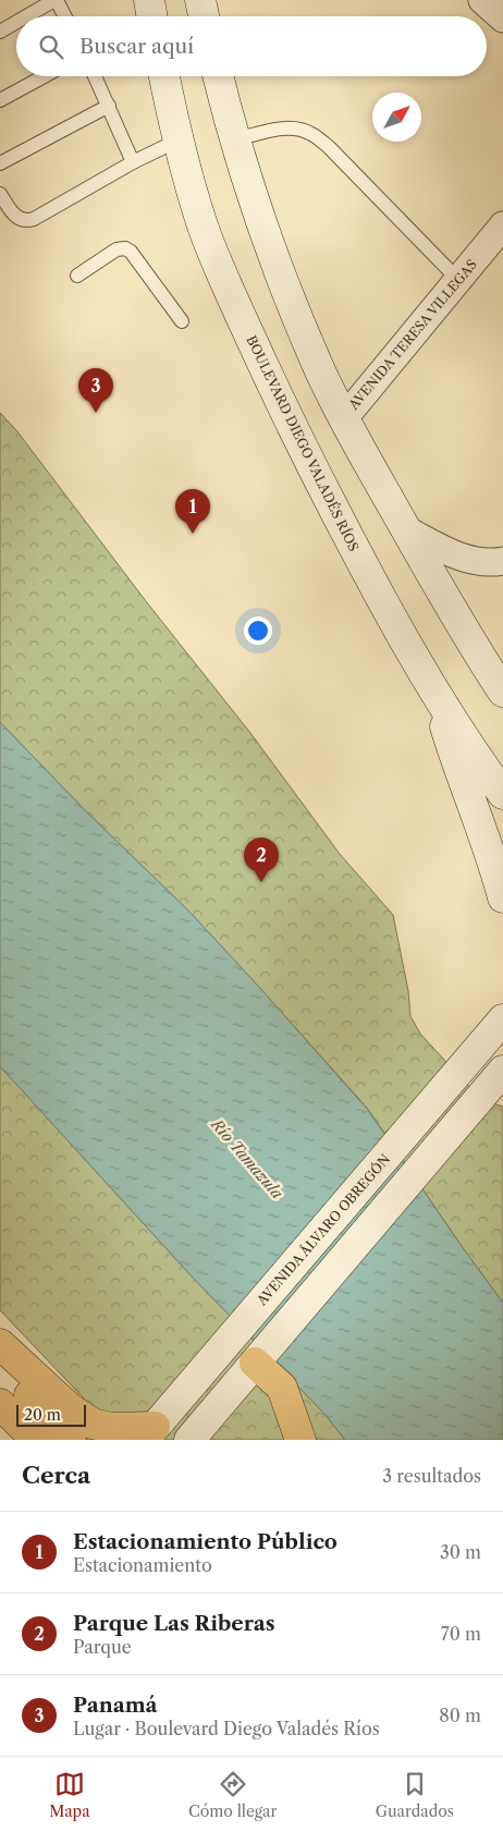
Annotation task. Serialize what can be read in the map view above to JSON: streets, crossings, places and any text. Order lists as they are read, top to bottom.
{
  "streets": {
    "main road": ["BOULEVARD DIEGO VALADÉS RÍOS", "AVENIDA ÁLVARO OBREGÓN"],
    "street": ["AVENIDA TERESA VILLEGAS"]
  },
  "water": ["Río Tamazula"],
  "scale_bar": "20 m",
  "north": "top right",
  "page": {
    "search": "Buscar aquí",
    "pins": ["3", "1", "2"],
    "scale": "20 m",
    "heading": ["Cerca", "3 resultados"],
    "list": [
      {
        "mark": "1",
        "name": "Estacionamiento Público",
        "note": "Estacionamiento",
        "value": "30 m"
      },
      {
        "mark": "2",
        "name": "Parque Las Riberas",
        "note": "Parque",
        "value": "70 m"
      },
      {
        "mark": "3",
        "name": "Panamá",
        "note": "Lugar · Boulevard Diego Valadés Ríos",
        "value": "80 m"
      }
    ],
    "nav": ["Mapa", "Cómo llegar", "Guardados"]
  }
}
